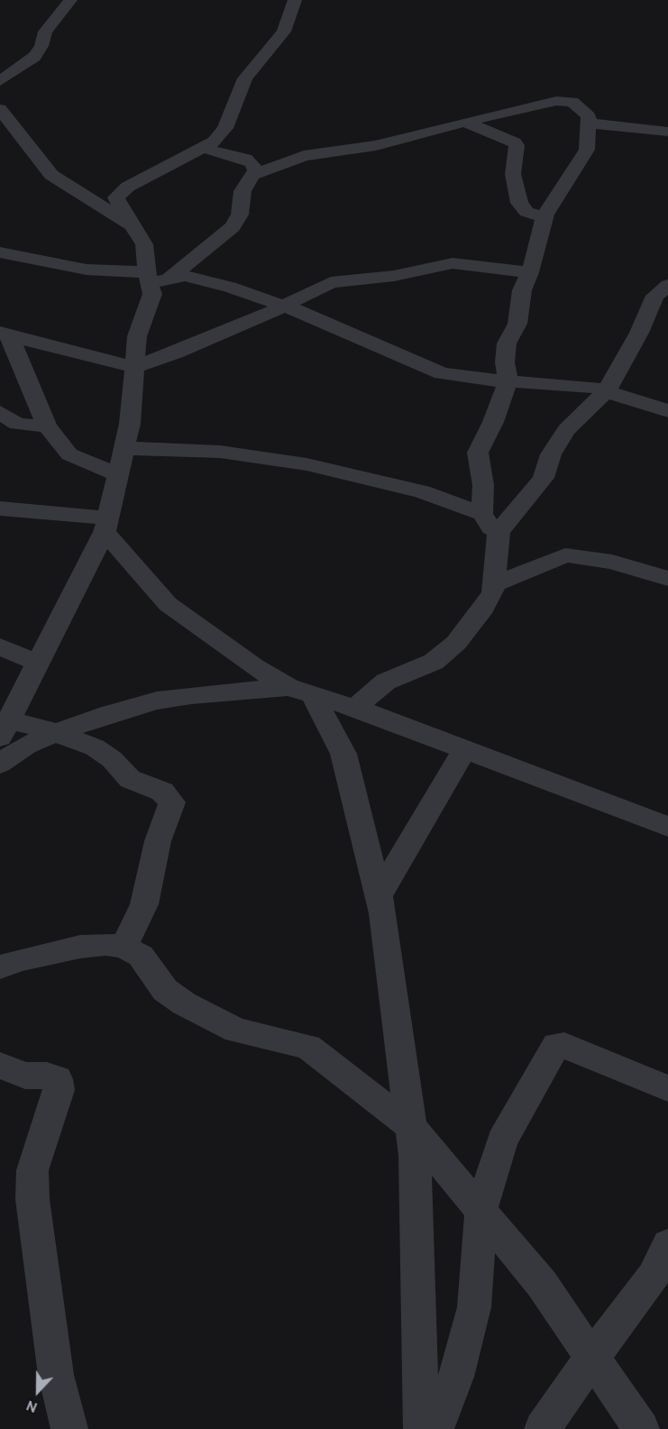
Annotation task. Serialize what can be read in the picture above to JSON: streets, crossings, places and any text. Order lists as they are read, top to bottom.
{
  "north": "bottom"
}
